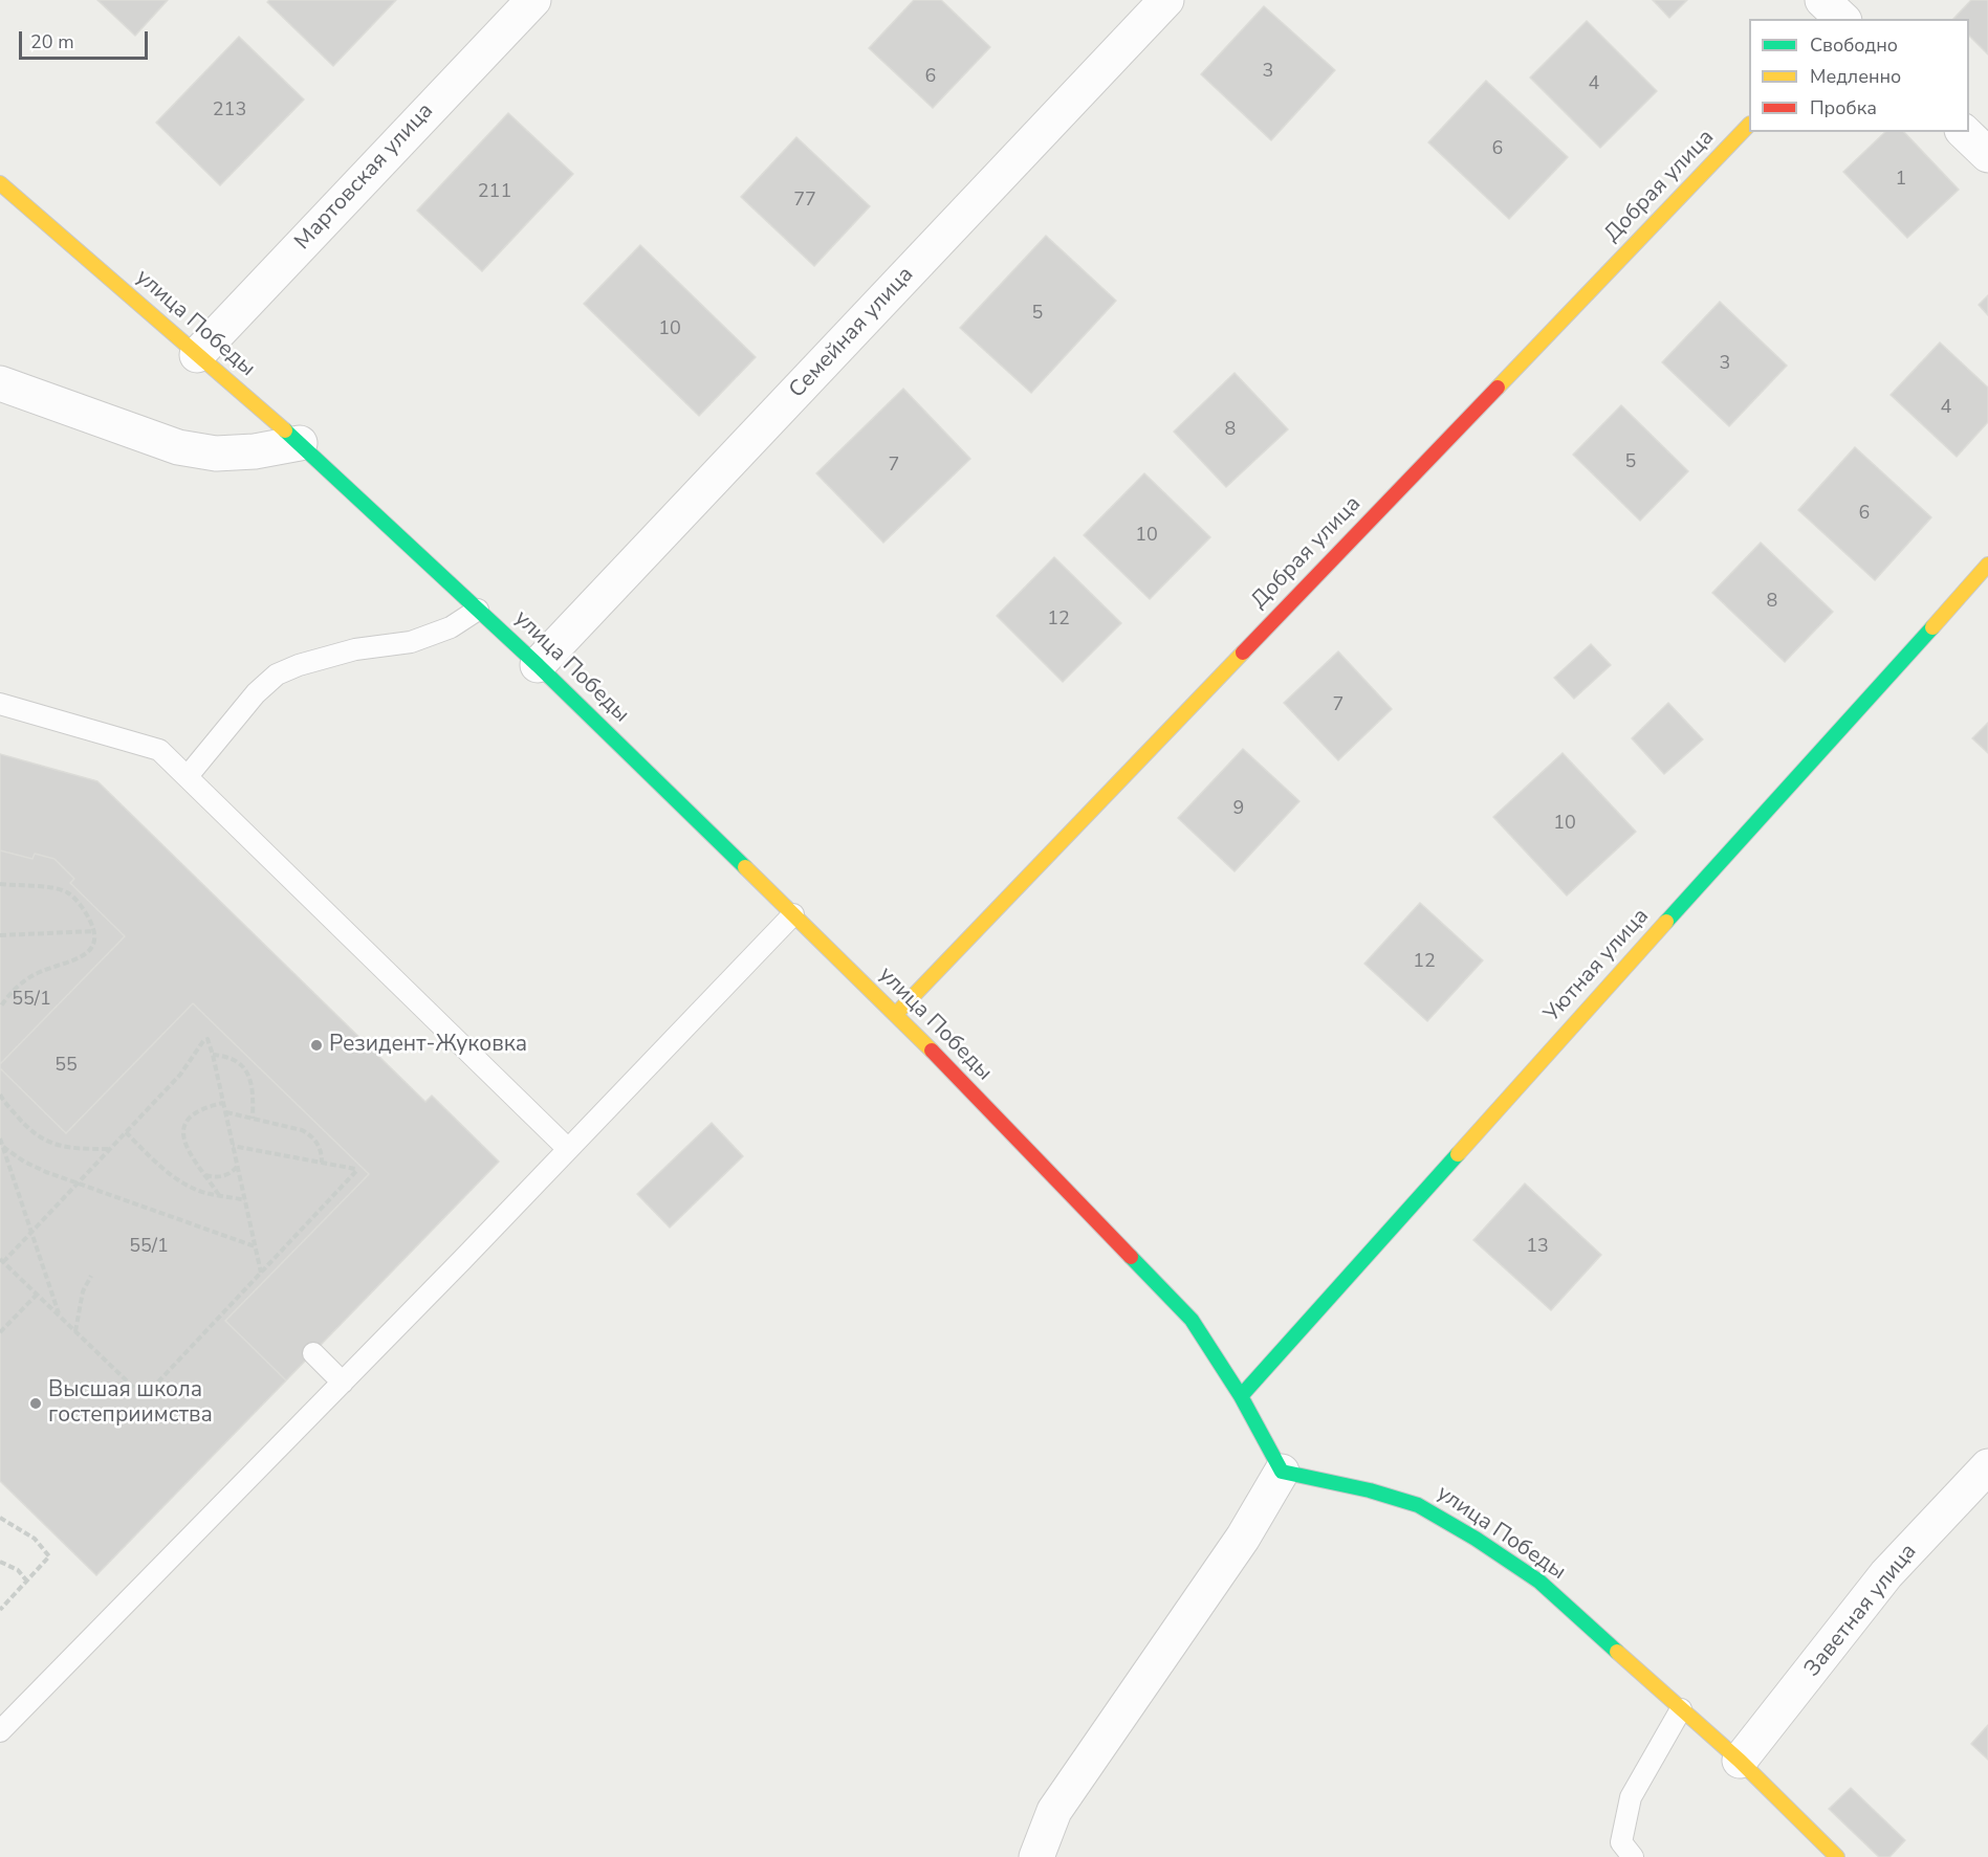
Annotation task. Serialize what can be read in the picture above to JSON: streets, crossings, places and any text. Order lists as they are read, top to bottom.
{
  "streets": {
    "street": [
      "Мартовская улица",
      "Добрая улица",
      "улица Победы",
      "Семейная улица",
      "Уютная улица",
      "Заветная улица"
    ]
  },
  "crossings": [
    ["Мартовская улица", "улица Победы"],
    ["Добрая улица", "улица Победы"],
    ["улица Победы", "Семейная улица"],
    ["улица Победы", "Уютная улица"],
    ["улица Победы", "Заветная улица"]
  ],
  "places": ["Резидент-Жуковка", "Высшая школа гостеприимства"],
  "house_numbers": [
    "3",
    "6",
    "4",
    "213",
    "6",
    "1",
    "211",
    "77",
    "5",
    "10",
    "3",
    "4",
    "8",
    "5",
    "7",
    "6",
    "10",
    "8",
    "12",
    "7",
    "9",
    "10",
    "12",
    "55/1",
    "55",
    "55/1",
    "13"
  ],
  "legend": ["Свободно", "Медленно", "Пробка"],
  "scale_bar": "20 m"
}
